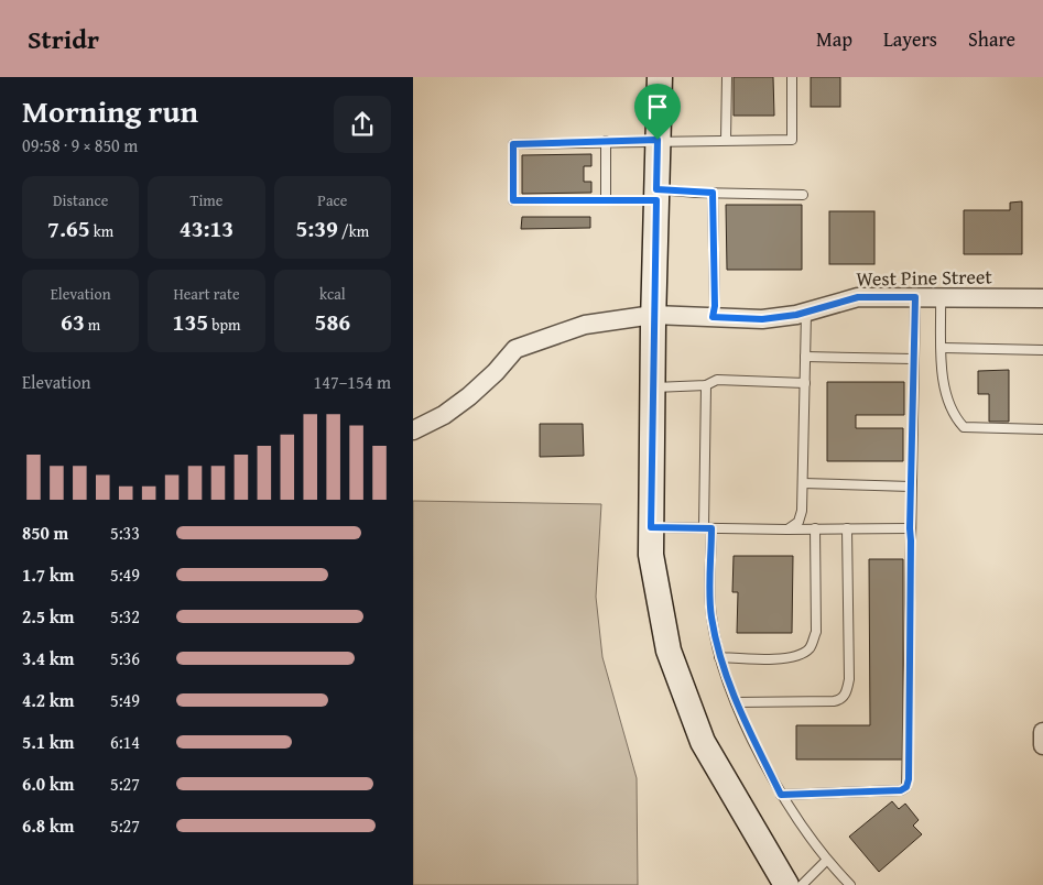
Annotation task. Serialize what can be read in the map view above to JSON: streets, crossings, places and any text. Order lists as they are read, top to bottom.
{
  "streets": {
    "street": ["West Pine Street"]
  },
  "page": {
    "header": "Stridr",
    "nav": ["Map", "Layers", "Share"],
    "heading": ["Morning run", "09:58 · 9 × 850 m"],
    "stats": [
      ["Distance", "7.65 km"],
      ["Time", "43:13"],
      ["Pace", "5:39 /km"],
      ["Elevation", "63 m"],
      ["Heart rate", "135 bpm"],
      ["kcal", "586"]
    ],
    "chart": ["Elevation", "147–154 m"],
    "list": [
      {
        "name": "850 m",
        "note": "5:33"
      },
      {
        "name": "1.7 km",
        "note": "5:49"
      },
      {
        "name": "2.5 km",
        "note": "5:32"
      },
      {
        "name": "3.4 km",
        "note": "5:36"
      },
      {
        "name": "4.2 km",
        "note": "5:49"
      },
      {
        "name": "5.1 km",
        "note": "6:14"
      },
      {
        "name": "6.0 km",
        "note": "5:27"
      },
      {
        "name": "6.8 km",
        "note": "5:27"
      }
    ]
  }
}
